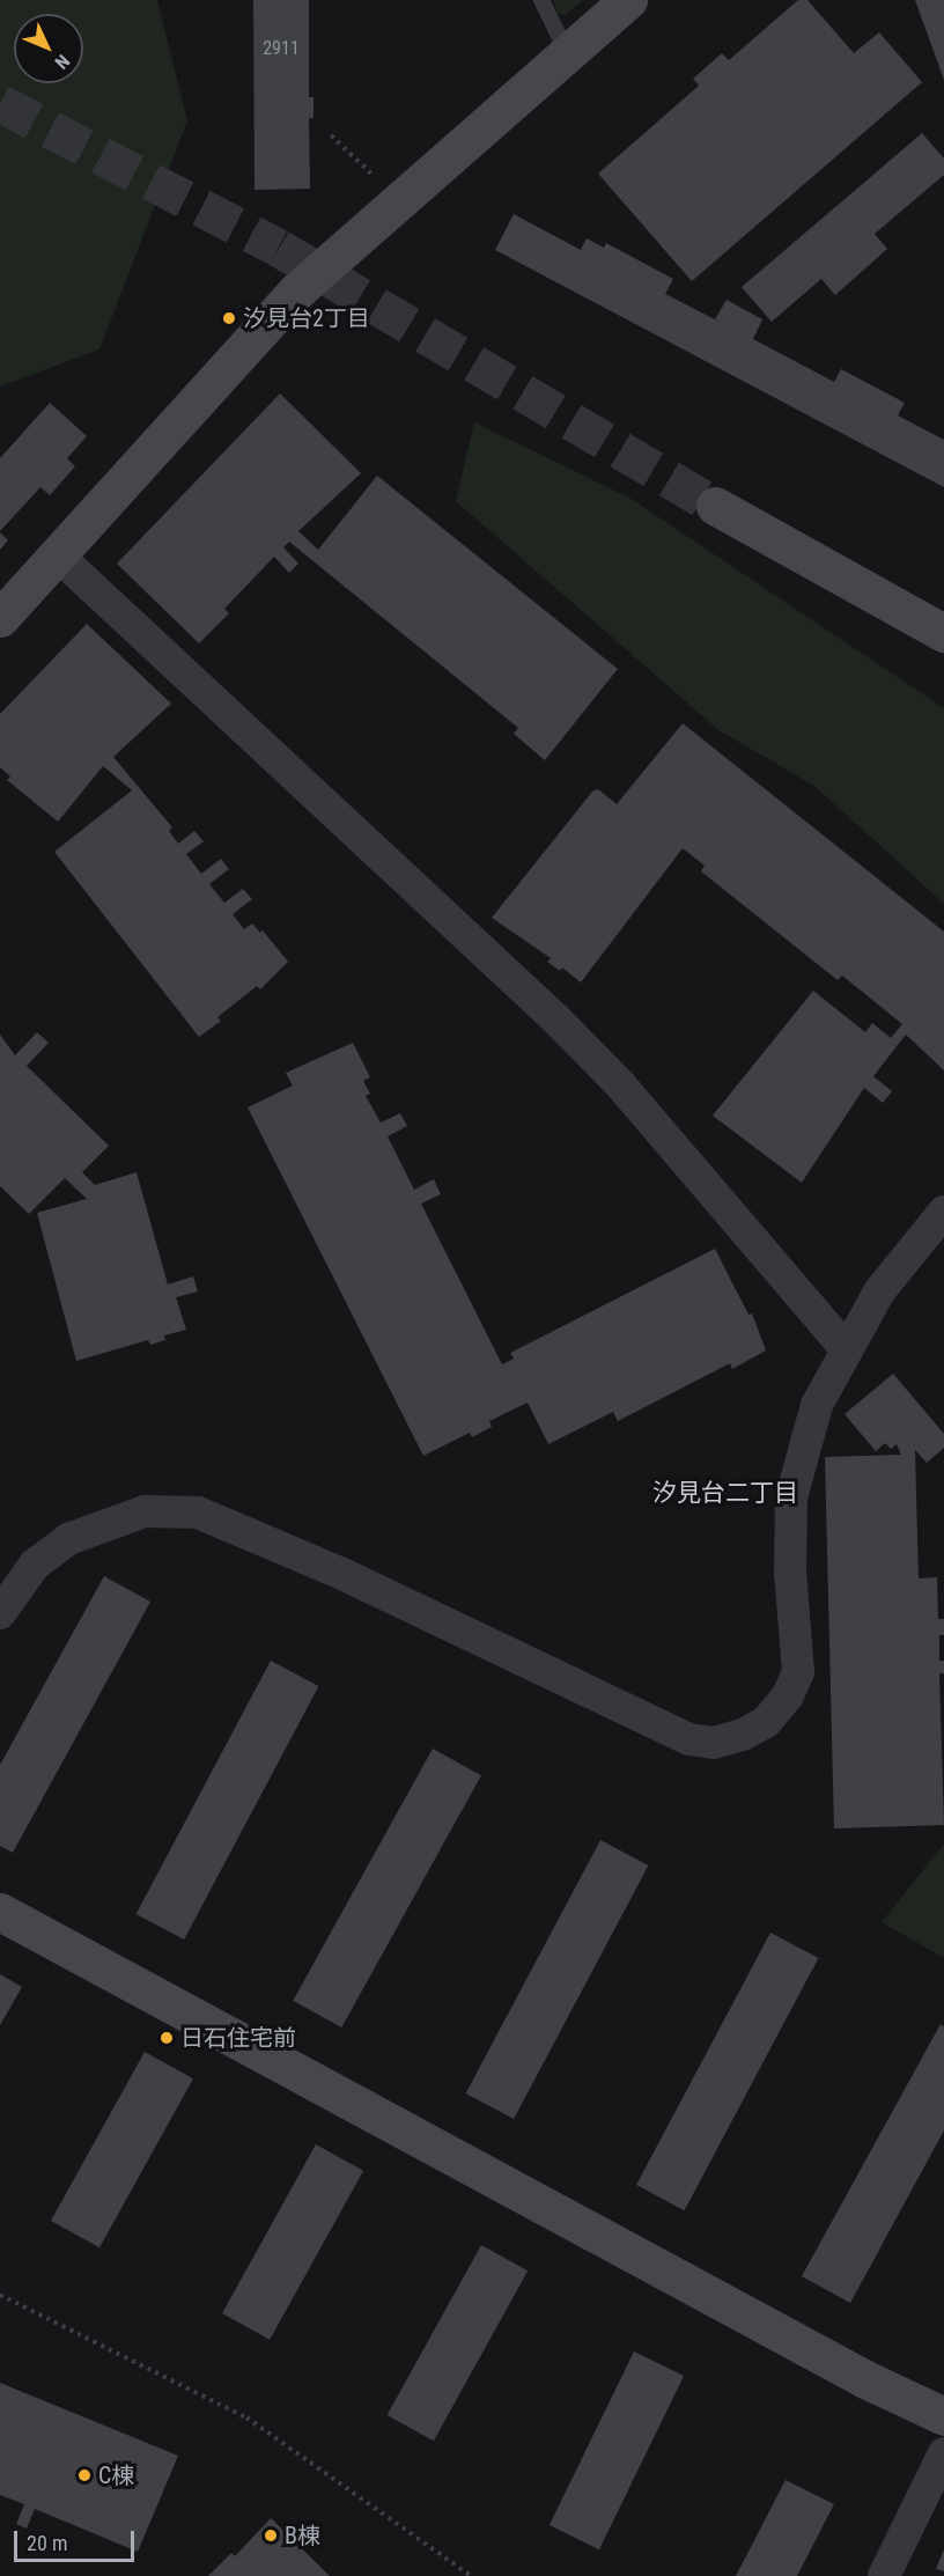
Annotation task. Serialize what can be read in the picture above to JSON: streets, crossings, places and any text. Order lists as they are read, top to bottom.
{
  "districts": ["汐見台二丁目"],
  "places": [
    "汐見台2丁目",
    "日石住宅前",
    "C棟",
    "B棟"
  ],
  "house_numbers": ["2911"],
  "scale_bar": "20 m",
  "north": "bottom right"
}
